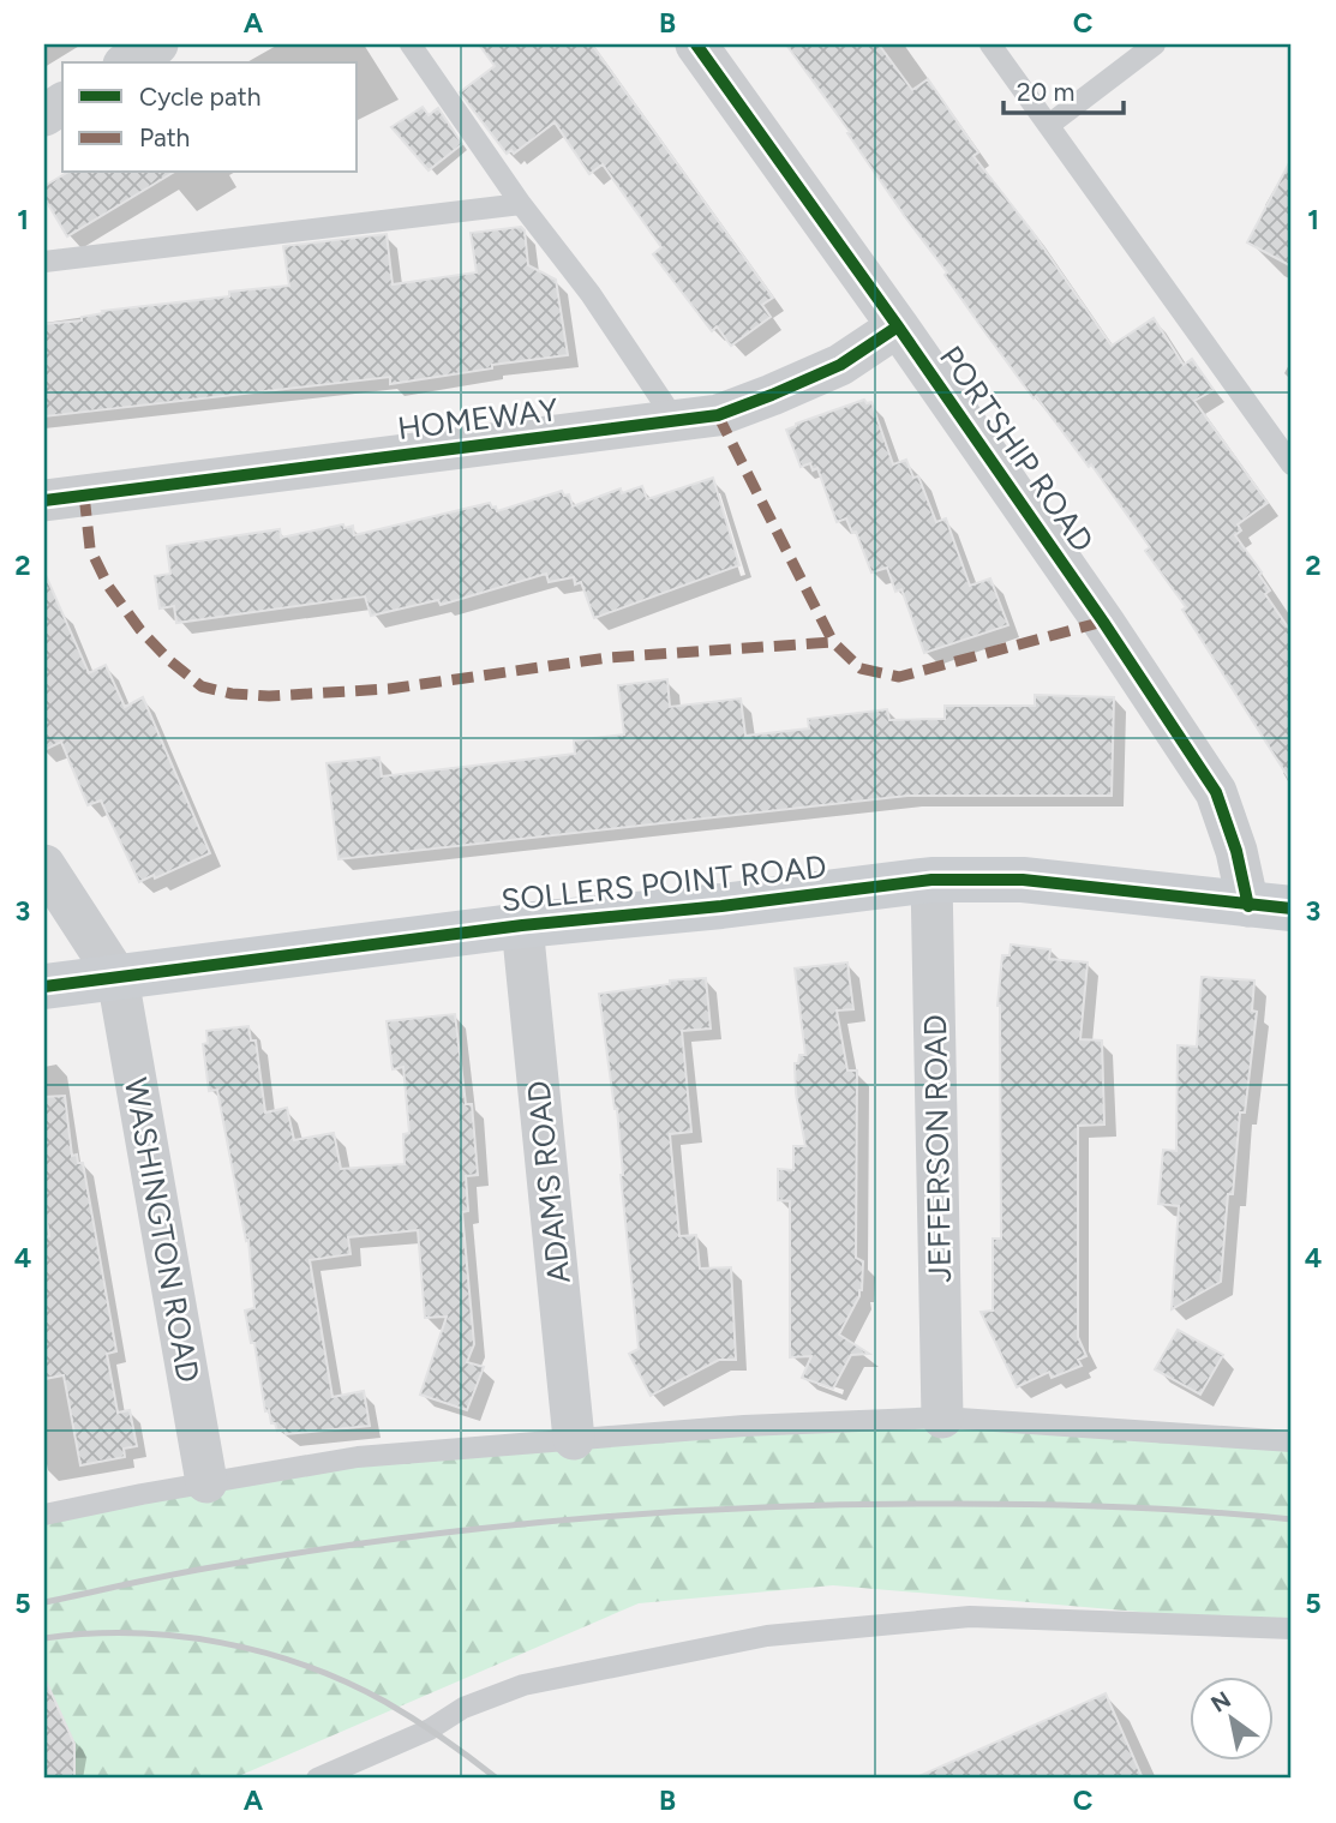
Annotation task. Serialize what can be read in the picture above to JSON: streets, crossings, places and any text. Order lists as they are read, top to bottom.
{
  "streets": {
    "street": [
      "HOMEWAY",
      "PORTSHIP ROAD",
      "SOLLERS POINT ROAD",
      "JEFFERSON ROAD",
      "ADAMS ROAD",
      "WASHINGTON ROAD"
    ]
  },
  "crossings": [
    ["HOMEWAY", "PORTSHIP ROAD"],
    ["PORTSHIP ROAD", "SOLLERS POINT ROAD"],
    ["SOLLERS POINT ROAD", "JEFFERSON ROAD"],
    ["SOLLERS POINT ROAD", "ADAMS ROAD"],
    ["SOLLERS POINT ROAD", "WASHINGTON ROAD"]
  ],
  "legend": ["Cycle path", "Path"],
  "scale_bar": "20 m",
  "north": "top left",
  "grid": {
    "columns": ["A", "B", "C"],
    "rows": [
      "1",
      "2",
      "3",
      "4",
      "5"
    ]
  }
}
